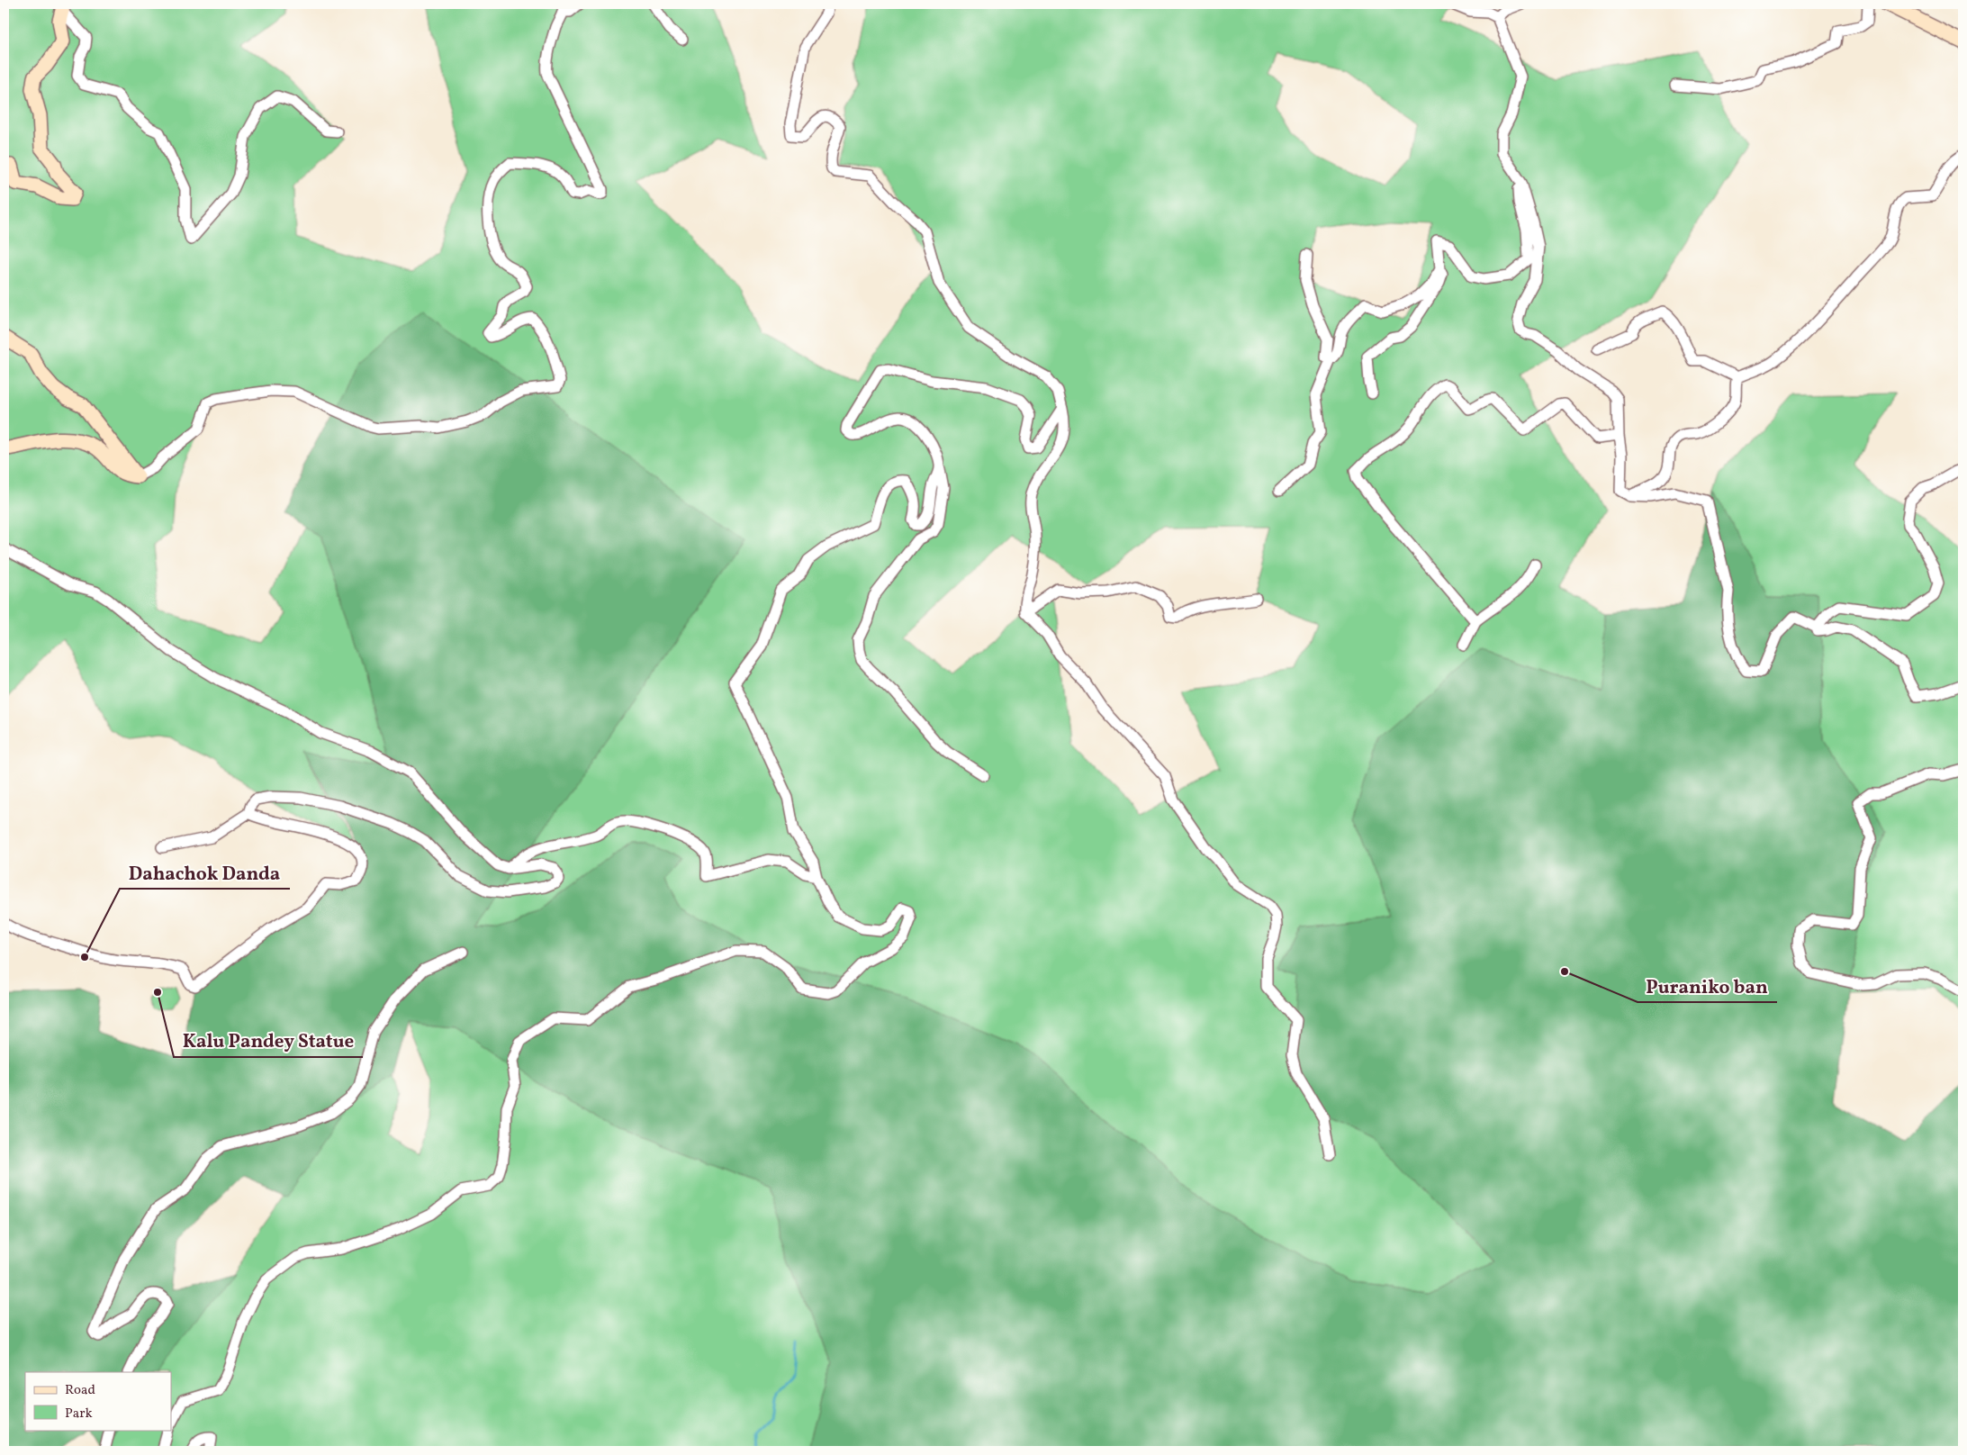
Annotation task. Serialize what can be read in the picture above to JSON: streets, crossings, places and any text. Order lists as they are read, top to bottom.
{
  "places": ["Dahachok Danda", "Puraniko ban", "Kalu Pandey Statue"],
  "legend": ["Road", "Park"]
}
